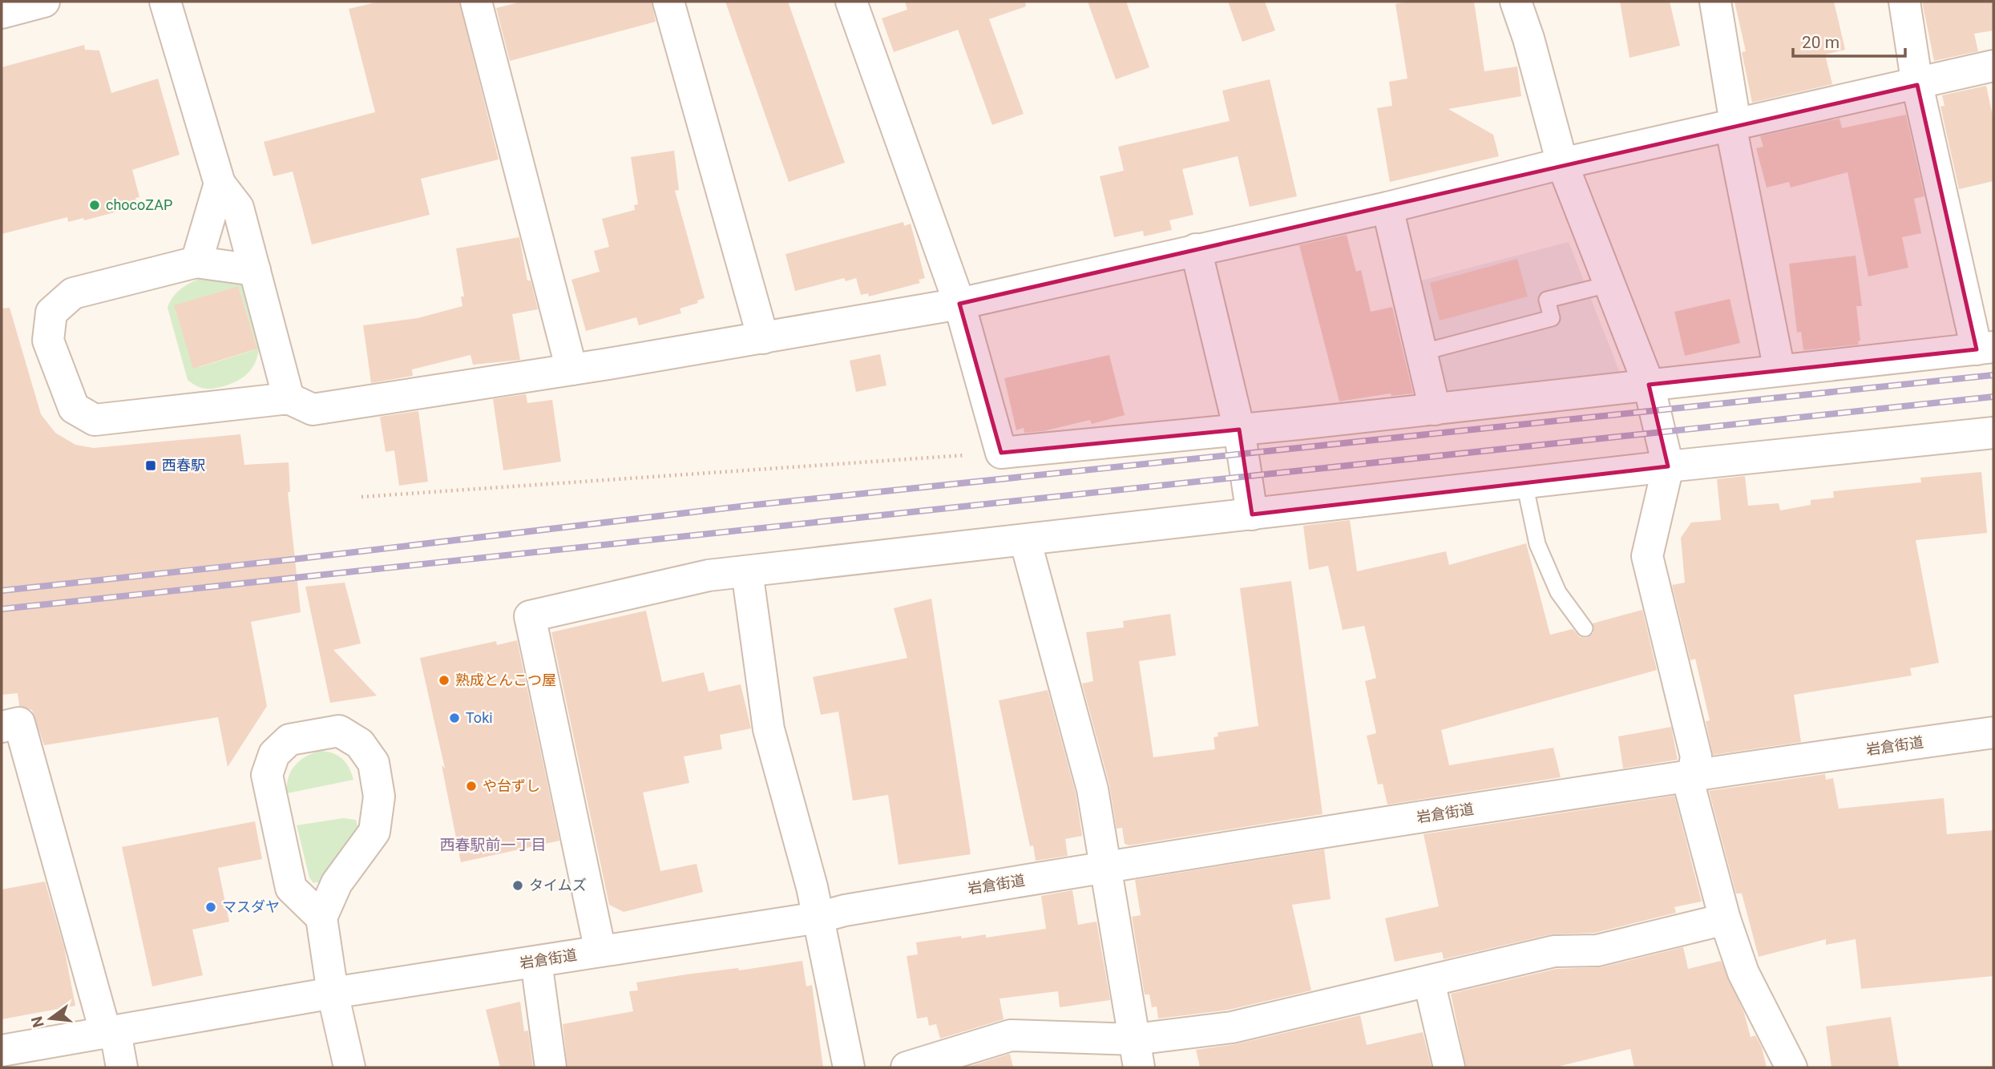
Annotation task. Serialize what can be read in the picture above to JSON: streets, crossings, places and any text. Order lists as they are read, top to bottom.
{
  "streets": {
    "street": ["岩倉街道"]
  },
  "districts": ["西春駅前一丁目"],
  "places": {
    "other": [
      "chocoZAP",
      "熟成とんこつ屋",
      "Toki",
      "や台ずし",
      "タイムズ",
      "マスダヤ"
    ],
    "transit": ["西春駅"]
  },
  "scale_bar": "20 m",
  "north": "left"
}
